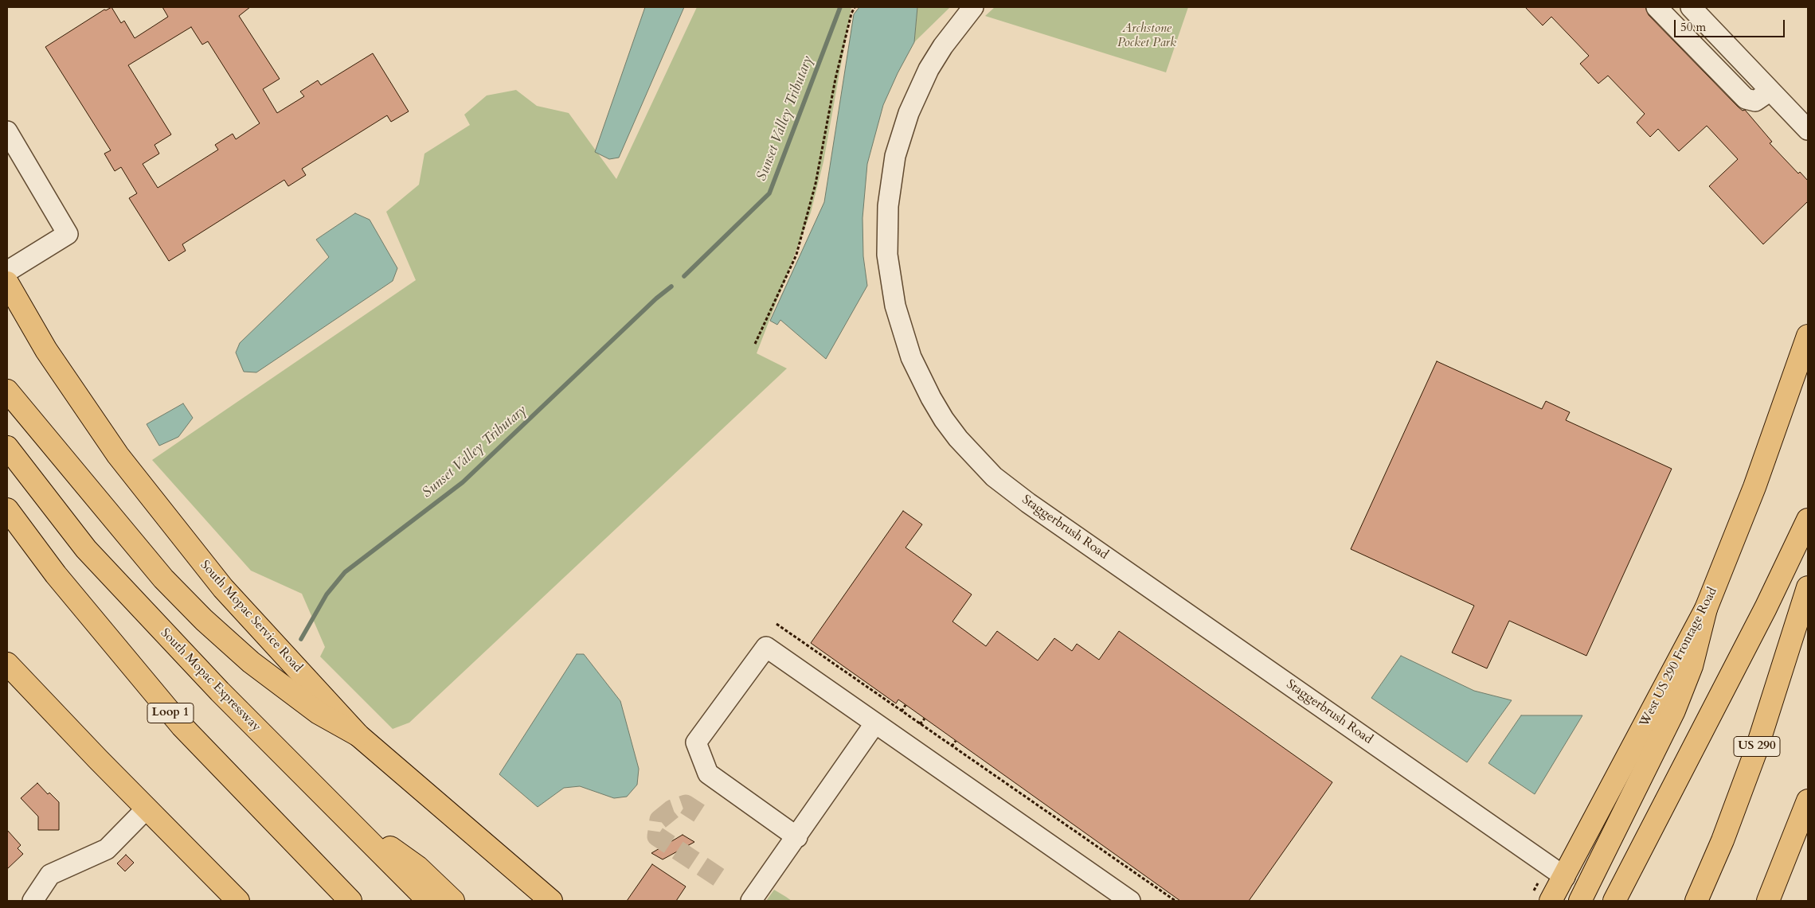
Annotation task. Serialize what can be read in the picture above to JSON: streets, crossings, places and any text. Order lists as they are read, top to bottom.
{
  "streets": {
    "main road": [
      "South Mopac Service Road",
      "West US 290 Frontage Road",
      "South Mopac Expressway",
      "Loop 1",
      "US 290"
    ],
    "street": ["Staggerbrush Road"]
  },
  "crossings": [
    ["Staggerbrush Road", "West US 290 Frontage Road"]
  ],
  "water": ["Sunset Valley Tributary"],
  "parks": ["Archstone Pocket Park"],
  "scale_bar": "50 m"
}
